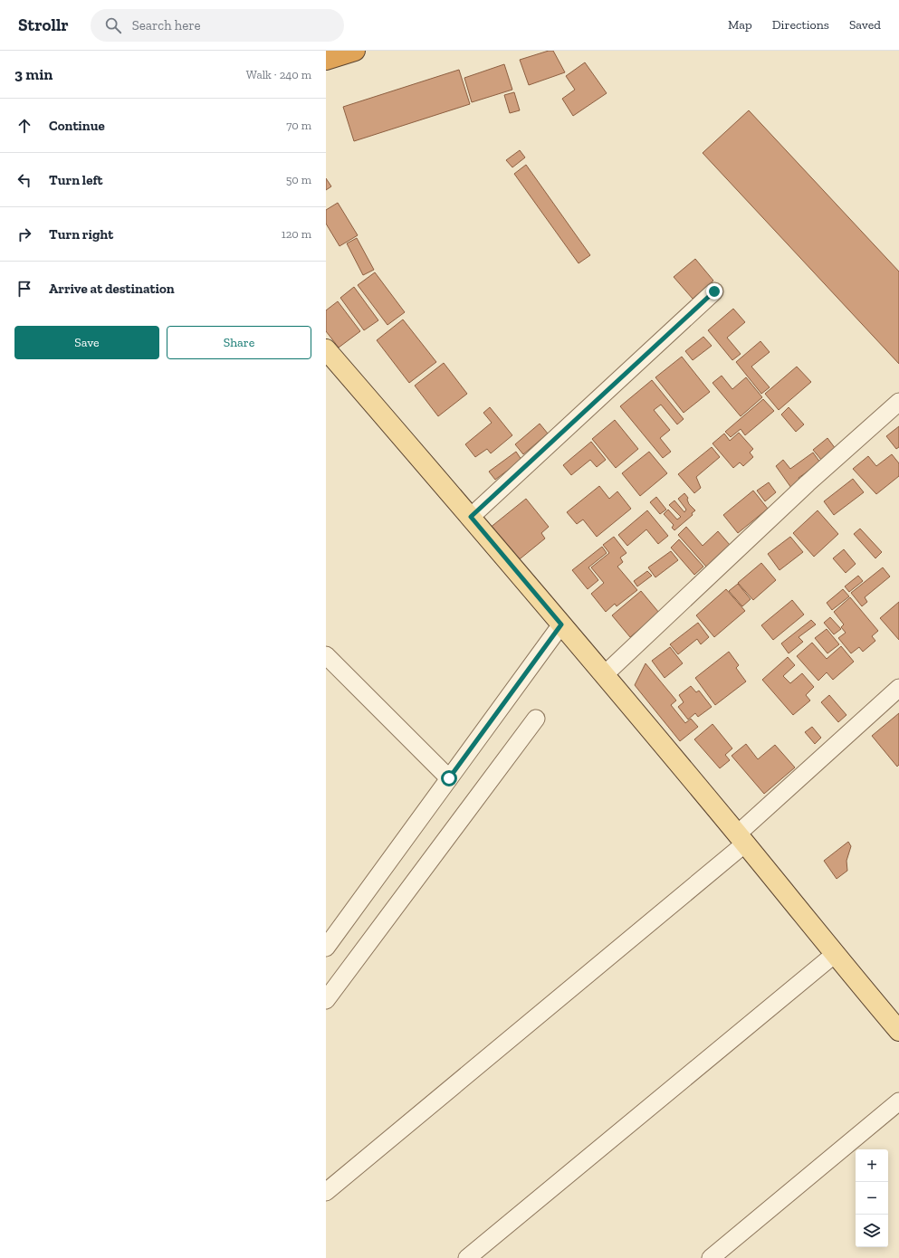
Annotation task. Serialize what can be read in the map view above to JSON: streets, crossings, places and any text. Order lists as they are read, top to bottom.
{
  "page": {
    "header": "Strollr",
    "search": "Search here",
    "nav": ["Map", "Directions", "Saved"],
    "heading": ["3 min", "Walk · 240 m"],
    "list": [
      ["Continue", "70 m"],
      ["Turn left", "50 m"],
      ["Turn right", "120 m"],
      "Arrive at destination"
    ],
    "buttons": ["Save", "Share"],
    "map_buttons": ["+", "−"]
  }
}
